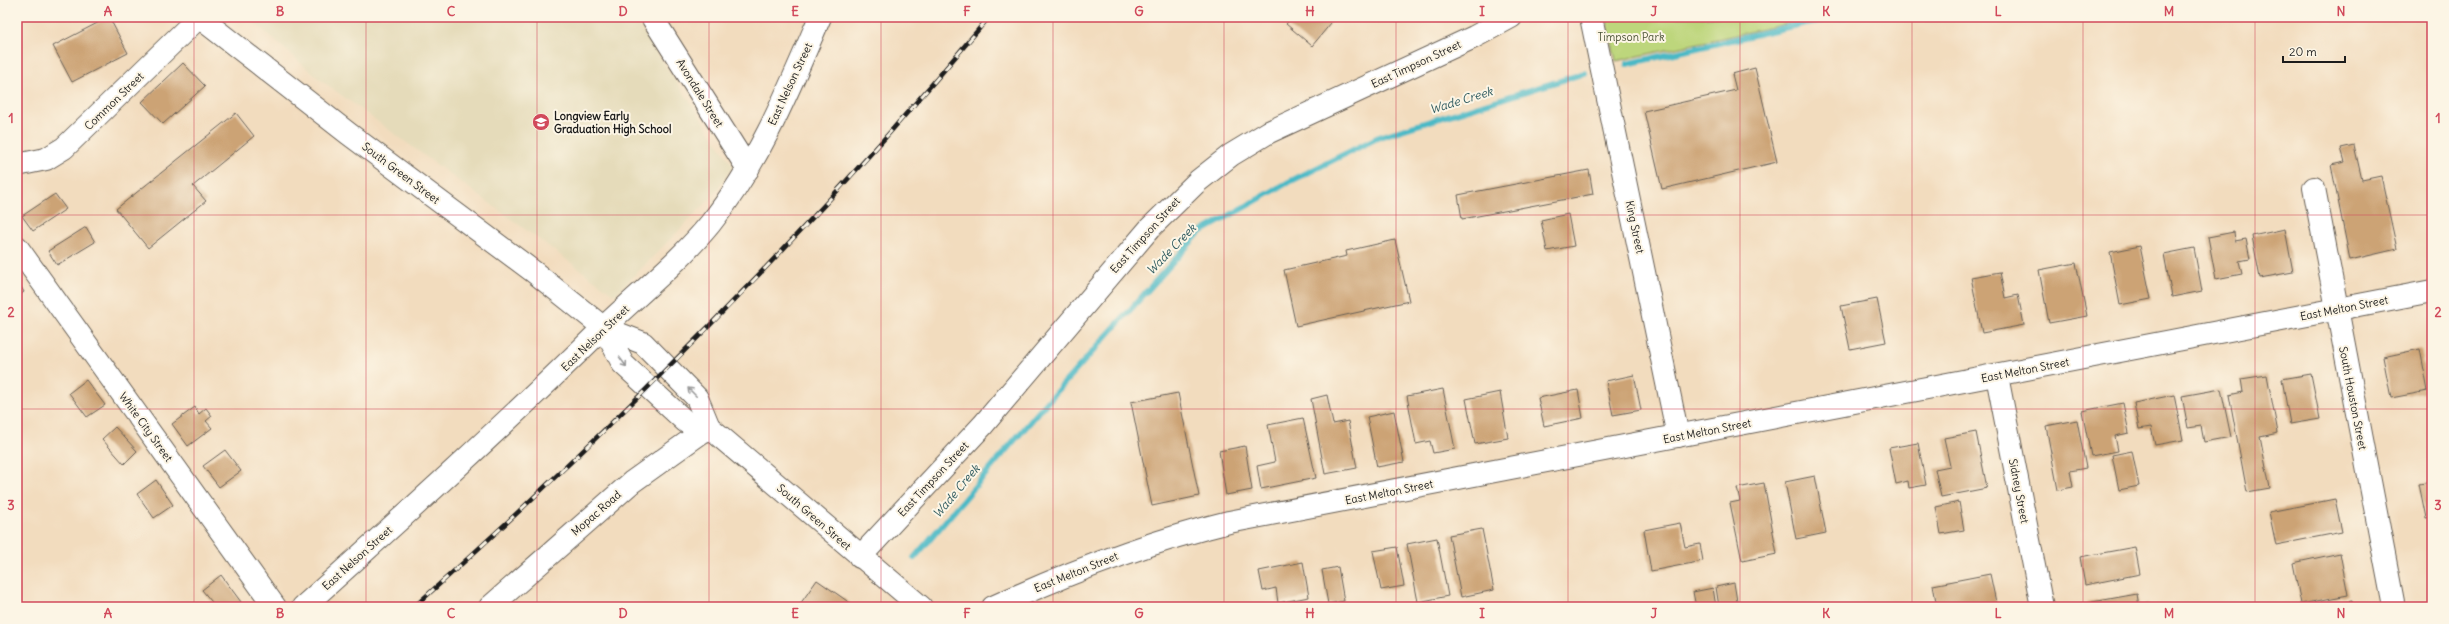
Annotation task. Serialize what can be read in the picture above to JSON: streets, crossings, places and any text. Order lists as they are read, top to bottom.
{
  "streets": {
    "street": [
      "East Timpson Street",
      "East Nelson Street",
      "Avondale Street",
      "Common Street",
      "South Green Street",
      "King Street",
      "East Melton Street",
      "South Houston Street",
      "White City Street",
      "Sidney Street",
      "Mopac Road"
    ]
  },
  "crossings": [
    ["East Timpson Street", "South Green Street"],
    ["East Nelson Street", "Avondale Street"],
    ["East Nelson Street", "South Green Street"],
    ["Common Street", "South Green Street"],
    ["South Green Street", "Mopac Road"],
    ["King Street", "East Melton Street"],
    ["East Melton Street", "South Houston Street"],
    ["East Melton Street", "Sidney Street"]
  ],
  "water": ["Wade Creek"],
  "parks": ["Timpson Park"],
  "places": {
    "school or university": ["Longview Early Graduation High School"]
  },
  "scale_bar": "20 m",
  "grid": {
    "columns": [
      "A",
      "B",
      "C",
      "D",
      "E",
      "F",
      "G",
      "H",
      "I",
      "J",
      "K",
      "L",
      "M",
      "N"
    ],
    "rows": ["1", "2", "3"]
  }
}
